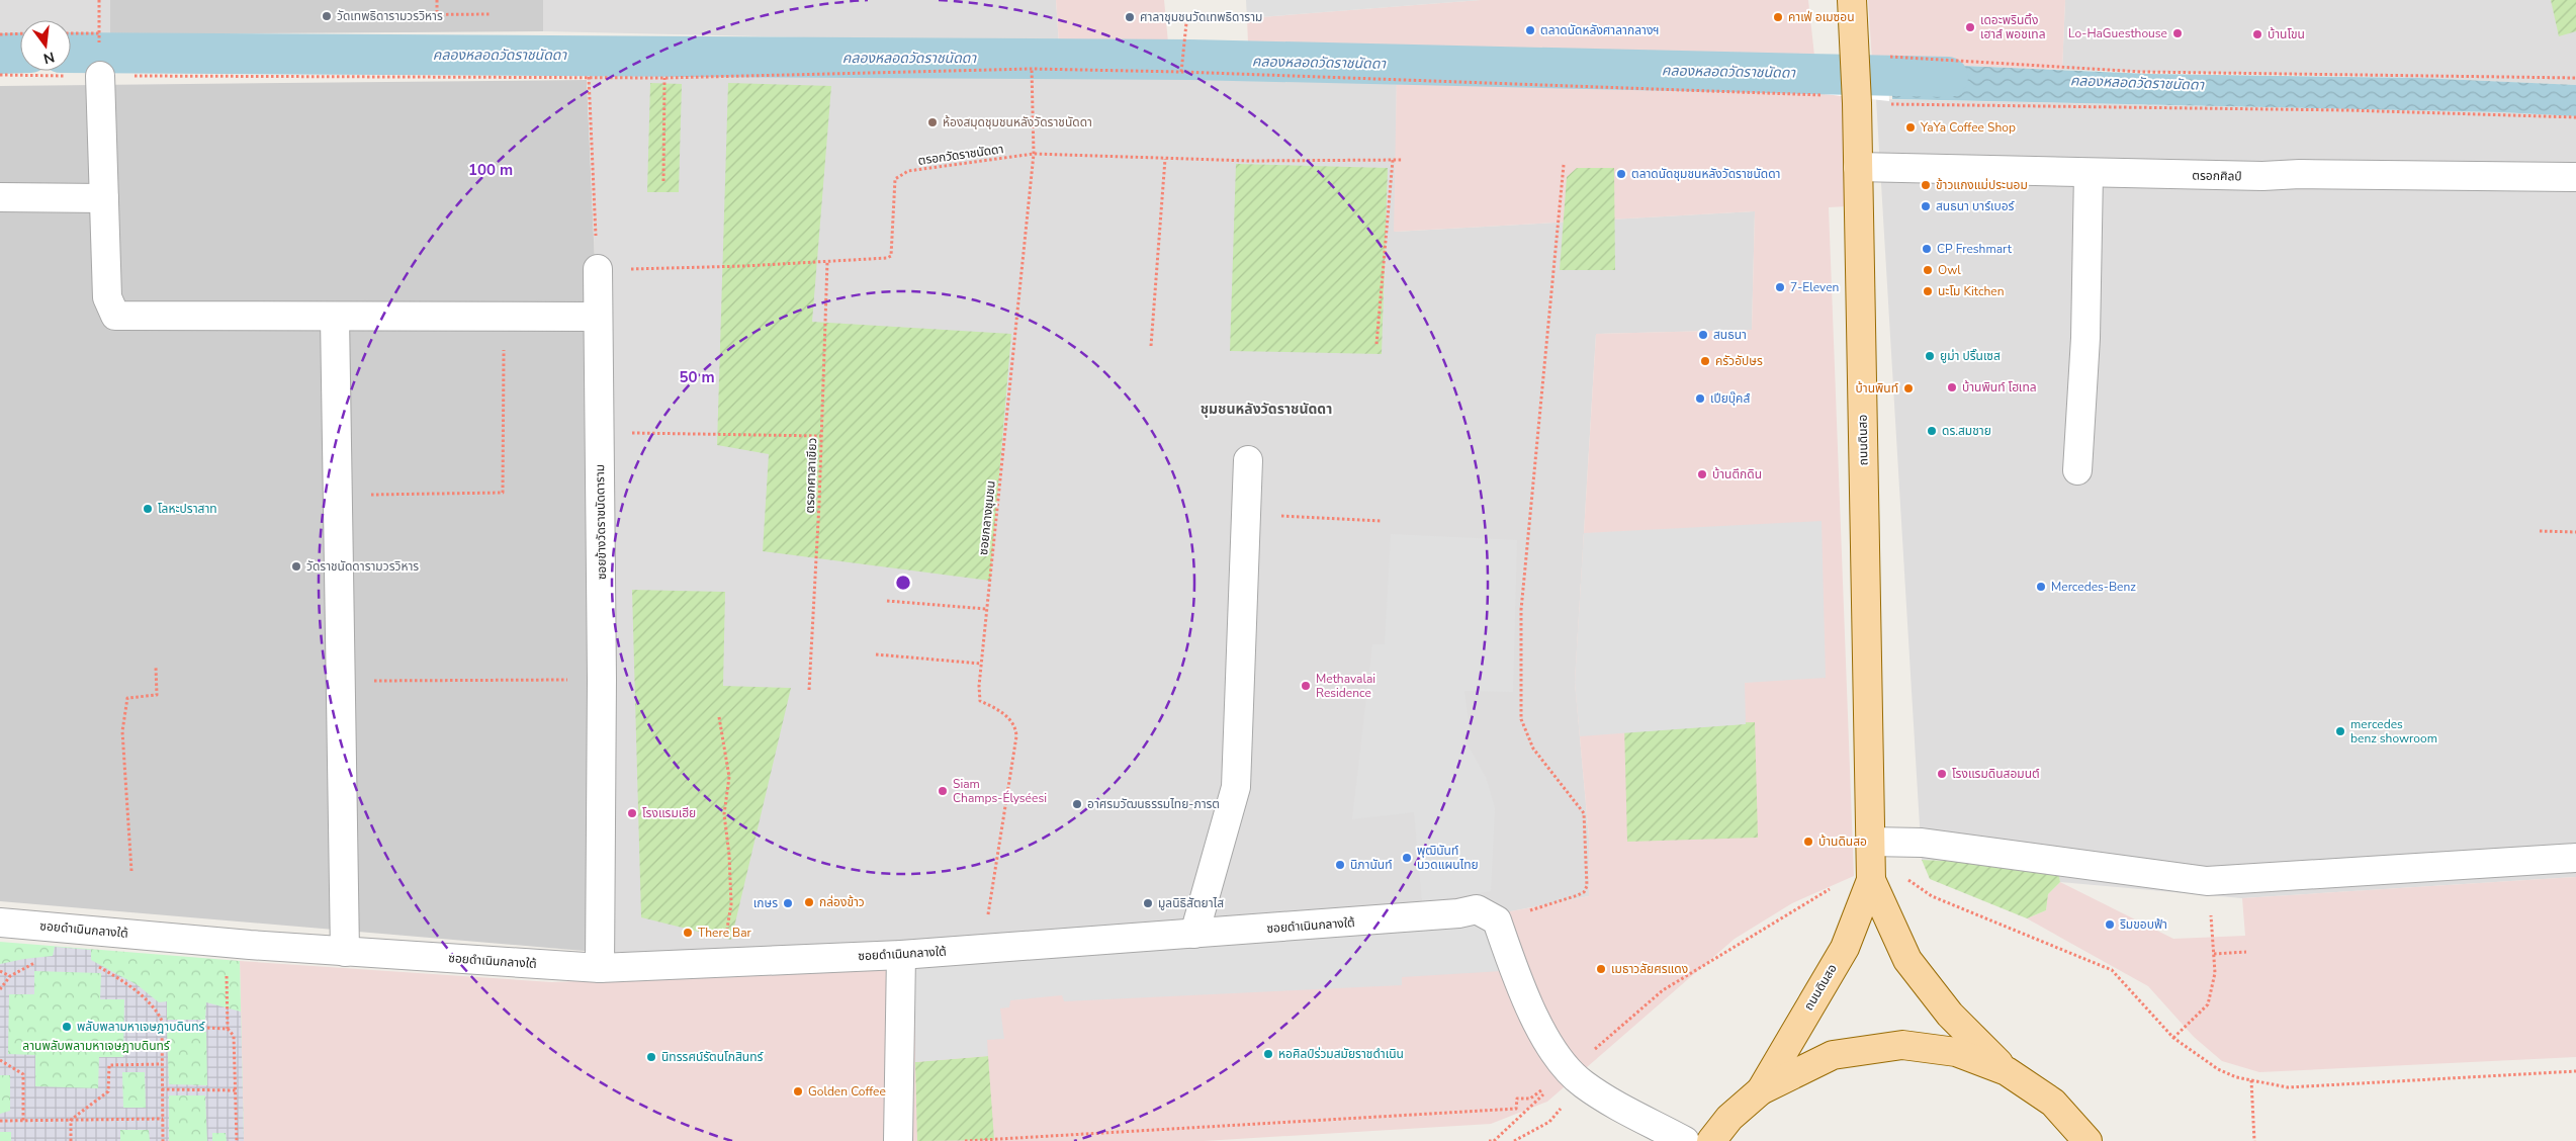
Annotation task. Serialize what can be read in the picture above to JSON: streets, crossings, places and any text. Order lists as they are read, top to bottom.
{
  "streets": {
    "main road": ["ถนนดินสอ"],
    "street": ["ตรอกศิลป์", "ซอยข้างวัดราชนัดดาราม", "ซอยดำเนินกลางใต้"],
    "path": ["ตรอกวัดราชนัดดา", "ตรอกศาลาเขียว", "ซอยกลางชุมชน"]
  },
  "crossings": [
    ["ตรอกวัดราชนัดดา", "ตรอกศาลาเขียว"],
    ["ตรอกวัดราชนัดดา", "ซอยกลางชุมชน"],
    ["ตรอกวัดราชนัดดา", "ซอยข้างวัดราชนัดดาราม"],
    ["ตรอกศิลป์", "ถนนดินสอ"],
    ["ซอยกลางชุมชน", "ซอยดำเนินกลางใต้"],
    ["ซอยข้างวัดราชนัดดาราม", "ซอยดำเนินกลางใต้"]
  ],
  "districts": ["ชุมชนหลังวัดราชนัดดา"],
  "water": ["คลองหลอดวัดราชนัดดา"],
  "parks": ["ลานพลับพลามหาเจษฎาบดินทร์"],
  "places": [
    "วัดเทพธิดารามวรวิหาร",
    "ศาลาชุมชนวัดเทพธิดาราม",
    "คาเฟ่ อเมซอน",
    "เดอะพรินติ้ง เฮาส์ พอชเทล",
    "ตลาดนัดหลังศาลากลางฯ",
    "Lo-HaGuesthouse",
    "บ้านโขน",
    "ห้องสมุดชุมชนหลังวัดราชนัดดา",
    "YaYa Coffee Shop",
    "ตลาดนัดชุมชนหลังวัดราชนัดดา",
    "ข้าวแกงแม่ประนอม",
    "สนธนา บาร์เบอร์",
    "CP Freshmart",
    "Owl",
    "7-Eleven",
    "นะโม Kitchen",
    "สนธนา",
    "ยูม่า ปริ๊นเซส",
    "ครัวอัปษร",
    "บ้านพินท์ โฮเทล",
    "บ้านพินท์",
    "เปียบุ๊คส์",
    "ดร.สมชาย",
    "บ้านตึกดิน",
    "โลหะปราสาท",
    "วัดราชนัดดารามวรวิหาร",
    "Mercedes-Benz",
    "Methavalai Residence",
    "mercedes benz showroom",
    "โรงแรมดินสอมนต์",
    "Siam Champs-Élyséesi",
    "อาศรมวัฒนธรรมไทย-ภารต",
    "โรงแรมเฮีย",
    "บ้านดินสอ",
    "พุฒินันท์ นวดแผนไทย",
    "นิภานันท์",
    "กล่องข้าว",
    "เกษร",
    "มูลนิธิสัตยาไส",
    "ริมขอบฟ้า",
    "There Bar",
    "เมธาวลัยศรแดง",
    "พลับพลามหาเจษฎาบดินทร์",
    "หอศิลป์ร่วมสมัยราชดำเนิน",
    "นิทรรศน์รัตนโกสินทร์",
    "Golden Coffee"
  ],
  "north": "bottom",
  "rings": ["100 m", "50 m"]
}
